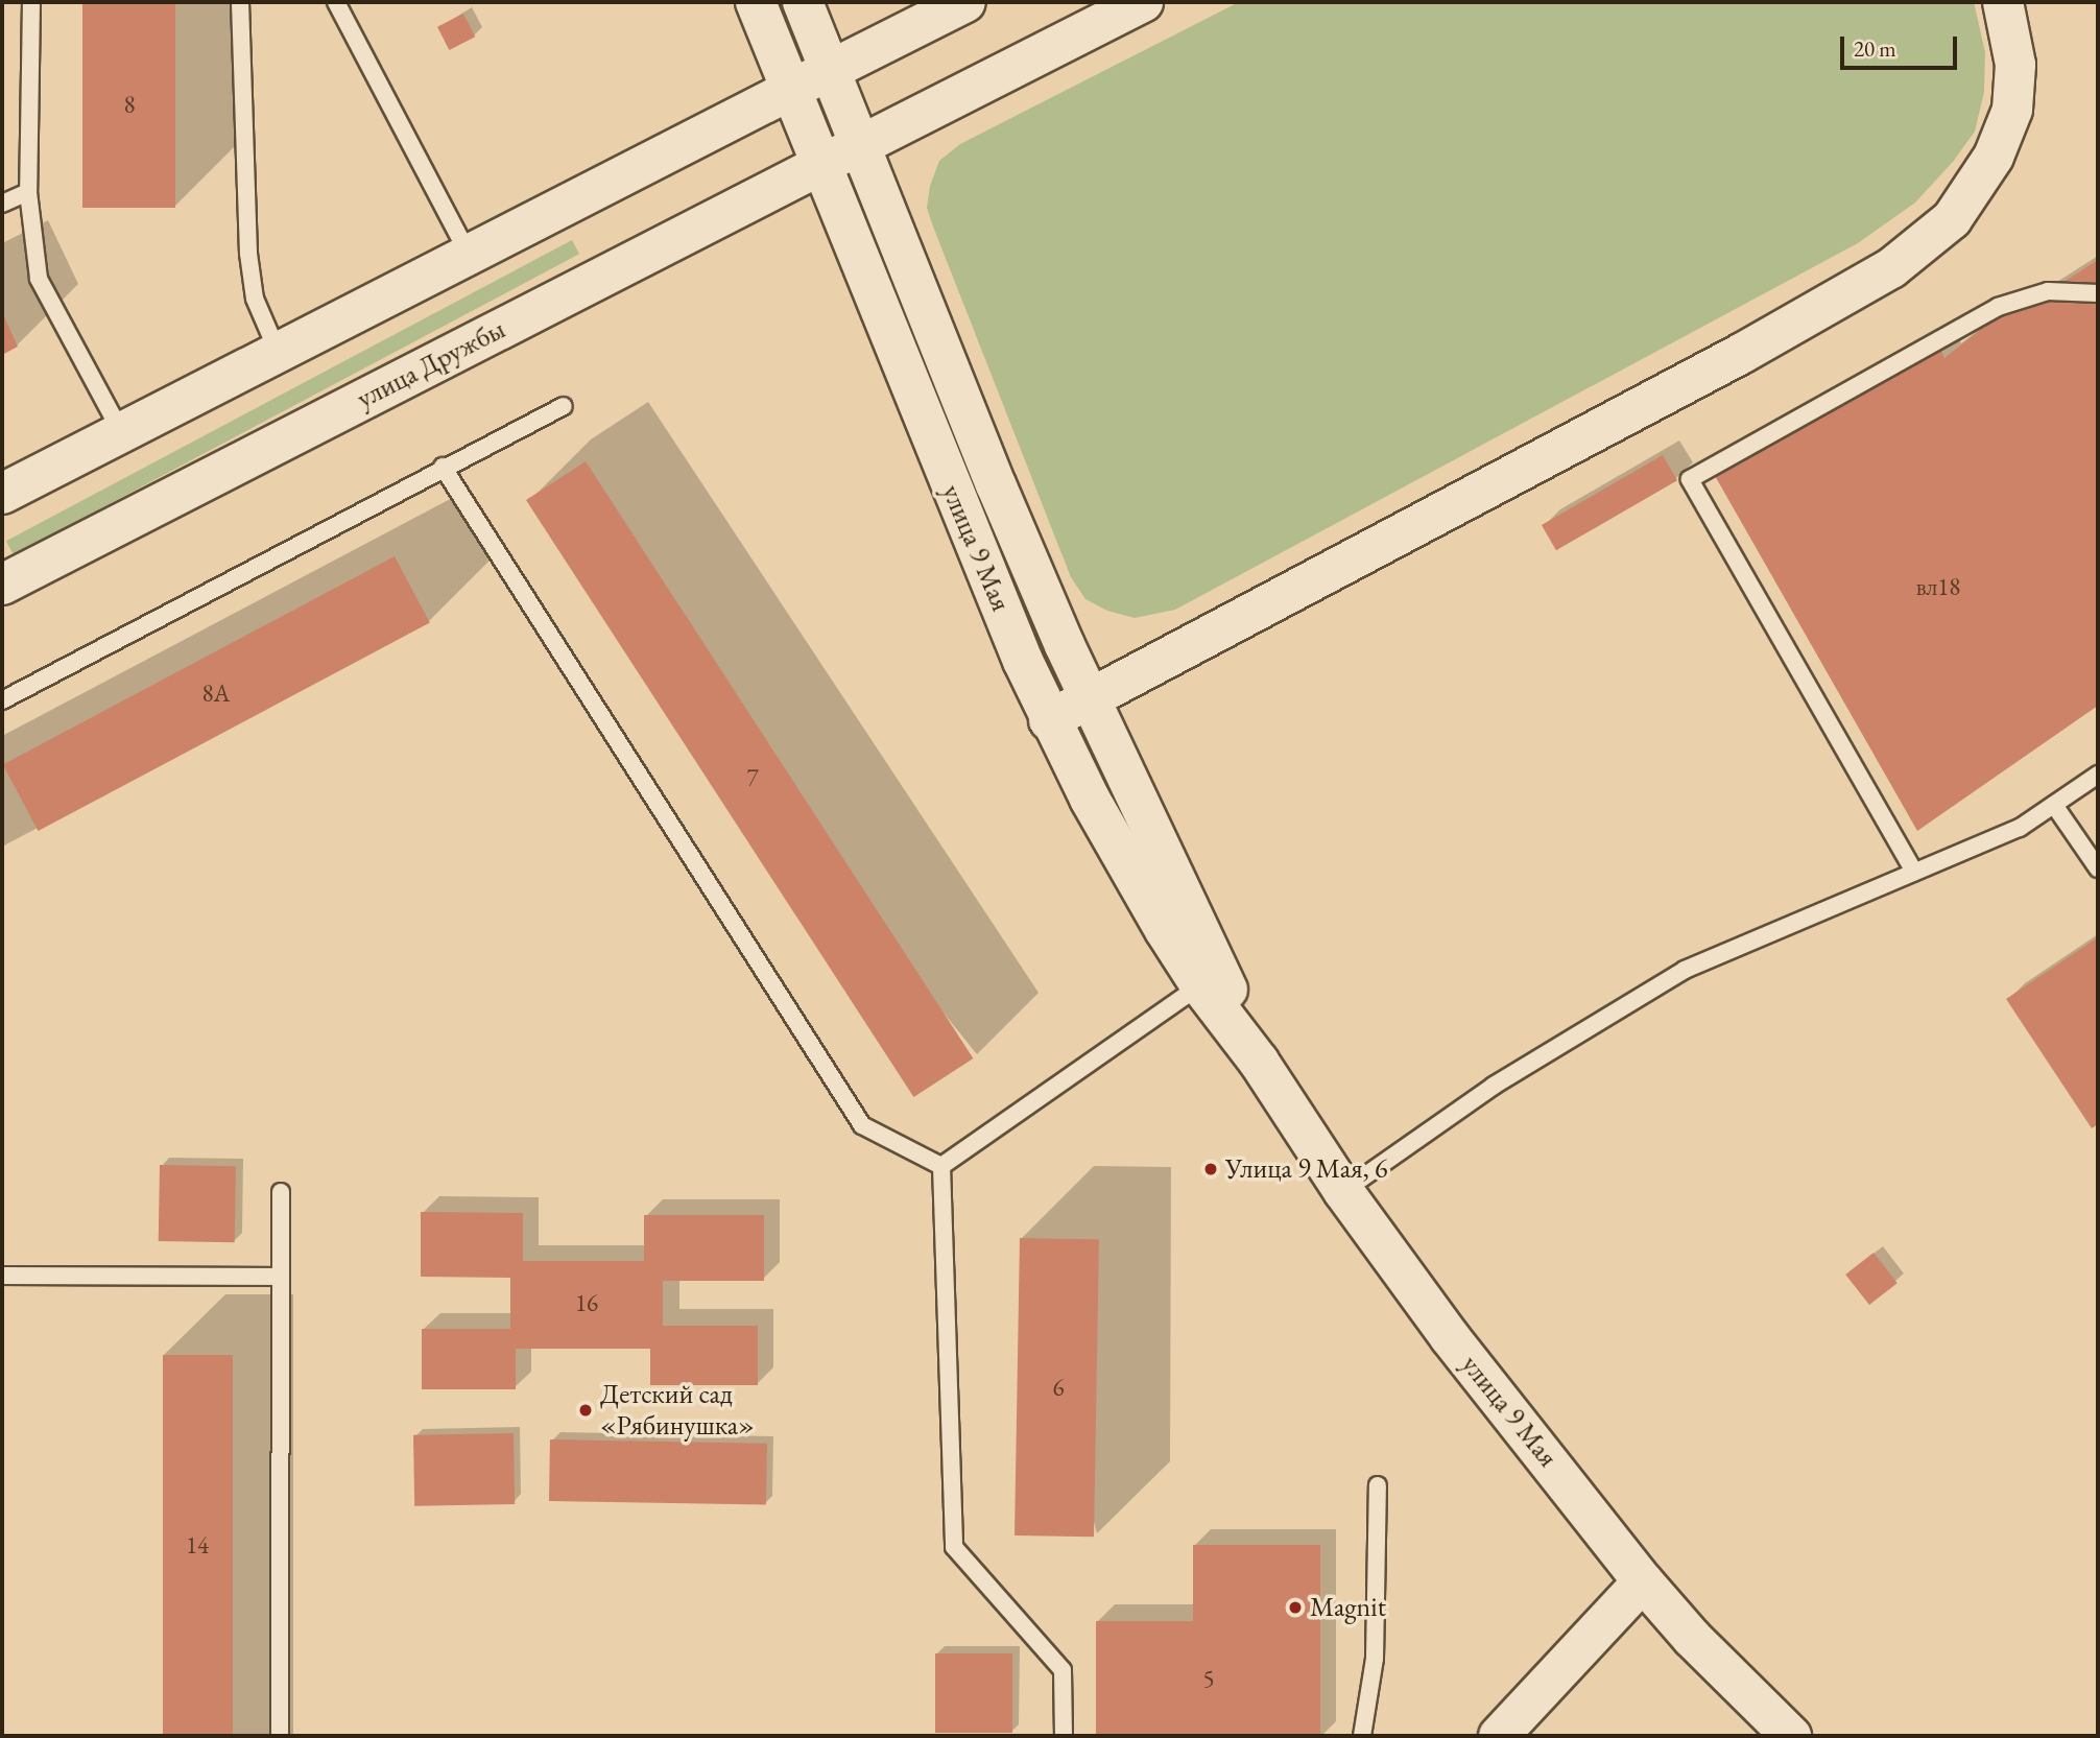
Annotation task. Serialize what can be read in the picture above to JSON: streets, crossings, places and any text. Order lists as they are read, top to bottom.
{
  "streets": {
    "main road": ["улица Дружбы", "улица 9 Мая"]
  },
  "crossings": [
    ["улица Дружбы", "улица 9 Мая"]
  ],
  "places": ["Улица 9 Мая, 6", "Детский сад «Рябинушка»", "Magnit"],
  "house_numbers": [
    "8",
    "вл18",
    "8А",
    "7",
    "16",
    "6",
    "14",
    "5"
  ],
  "scale_bar": "20 m"
}
